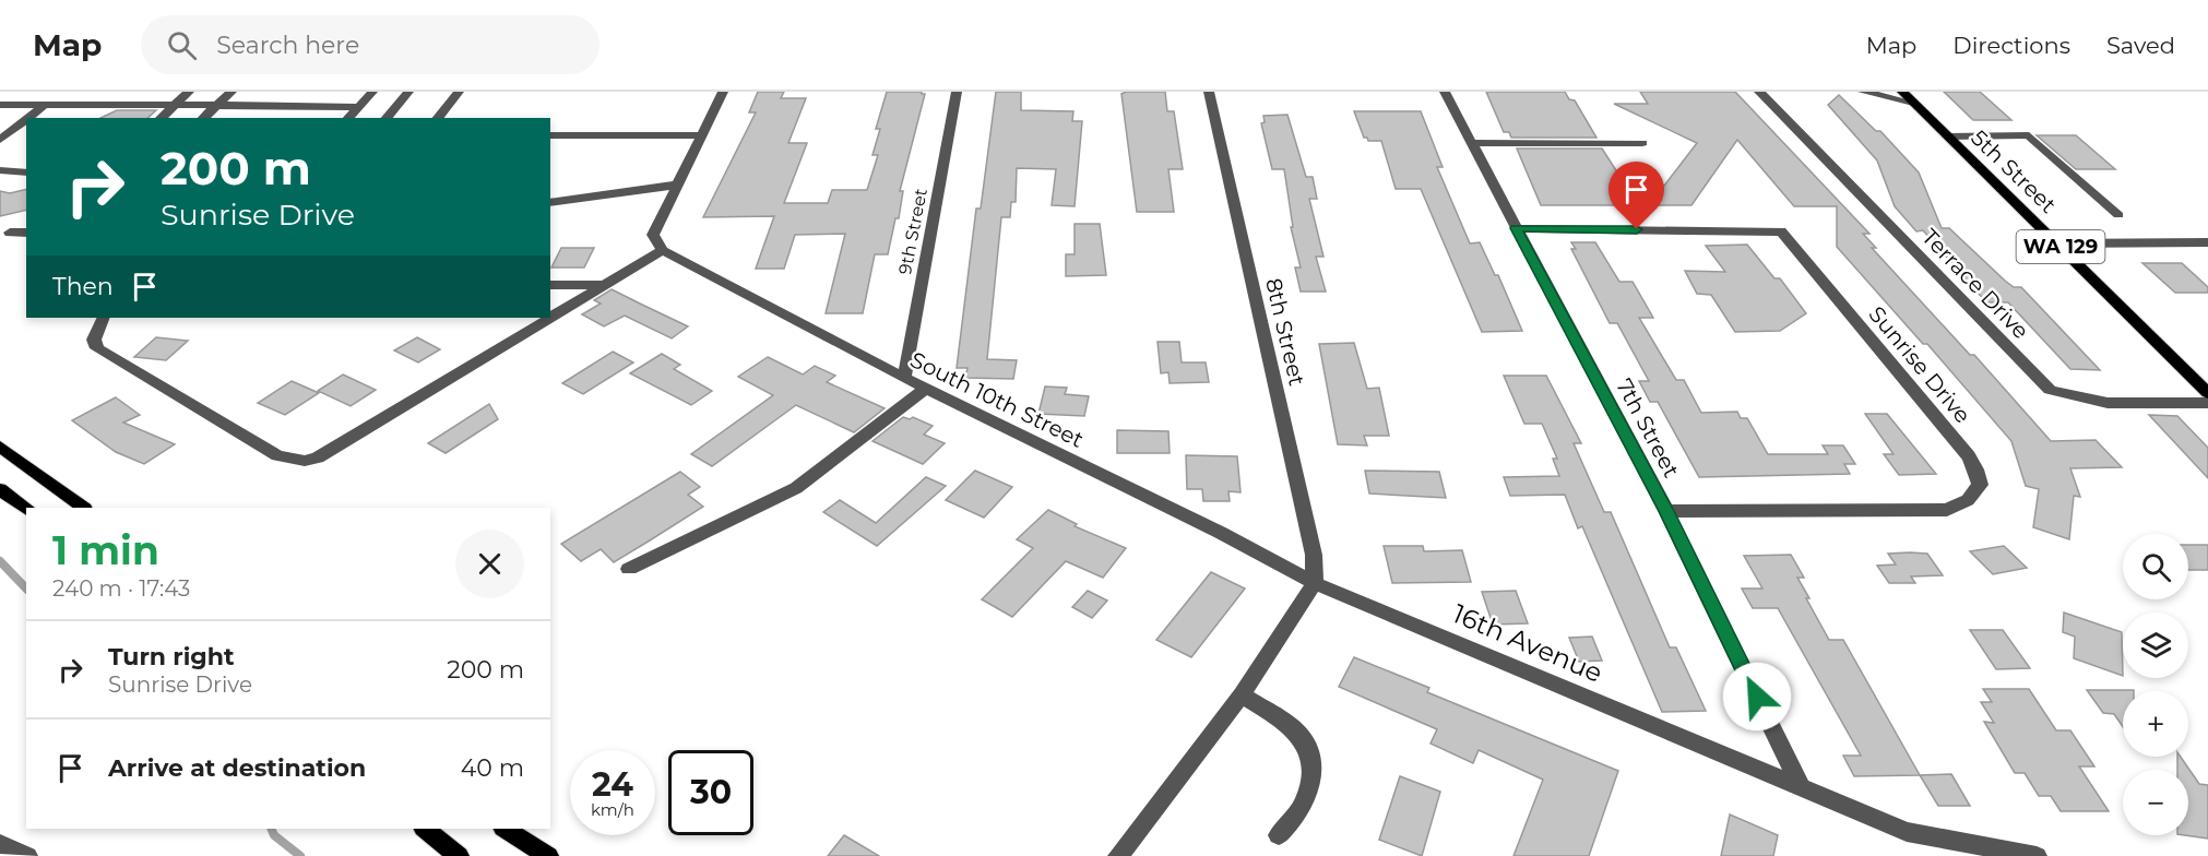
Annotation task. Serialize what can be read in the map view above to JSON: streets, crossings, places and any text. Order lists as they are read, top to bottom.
{
  "streets": {
    "main road": ["5th Street", "WA 129"],
    "street": [
      "9th Street",
      "Terrace Drive",
      "8th Street",
      "Sunrise Drive",
      "South 10th Street",
      "7th Street",
      "16th Avenue"
    ]
  },
  "crossings": [
    ["9th Street", "South 10th Street"],
    ["8th Street", "South 10th Street"],
    ["8th Street", "16th Avenue"],
    ["Sunrise Drive", "7th Street"],
    ["South 10th Street", "16th Avenue"],
    ["7th Street", "16th Avenue"]
  ],
  "page": {
    "header": "Map",
    "search": "Search here",
    "nav": ["Map", "Directions", "Saved"],
    "turn": ["200 m", "Sunrise Drive"],
    "then": "Then",
    "heading": ["1 min", "240 m · 17:43"],
    "map_buttons": ["+", "−"],
    "list": [
      {
        "name": "Turn right",
        "note": "Sunrise Drive",
        "value": "200 m"
      },
      {
        "name": "Arrive at destination",
        "value": "40 m"
      }
    ],
    "speed": "24 km/h",
    "limit": "30"
  }
}
